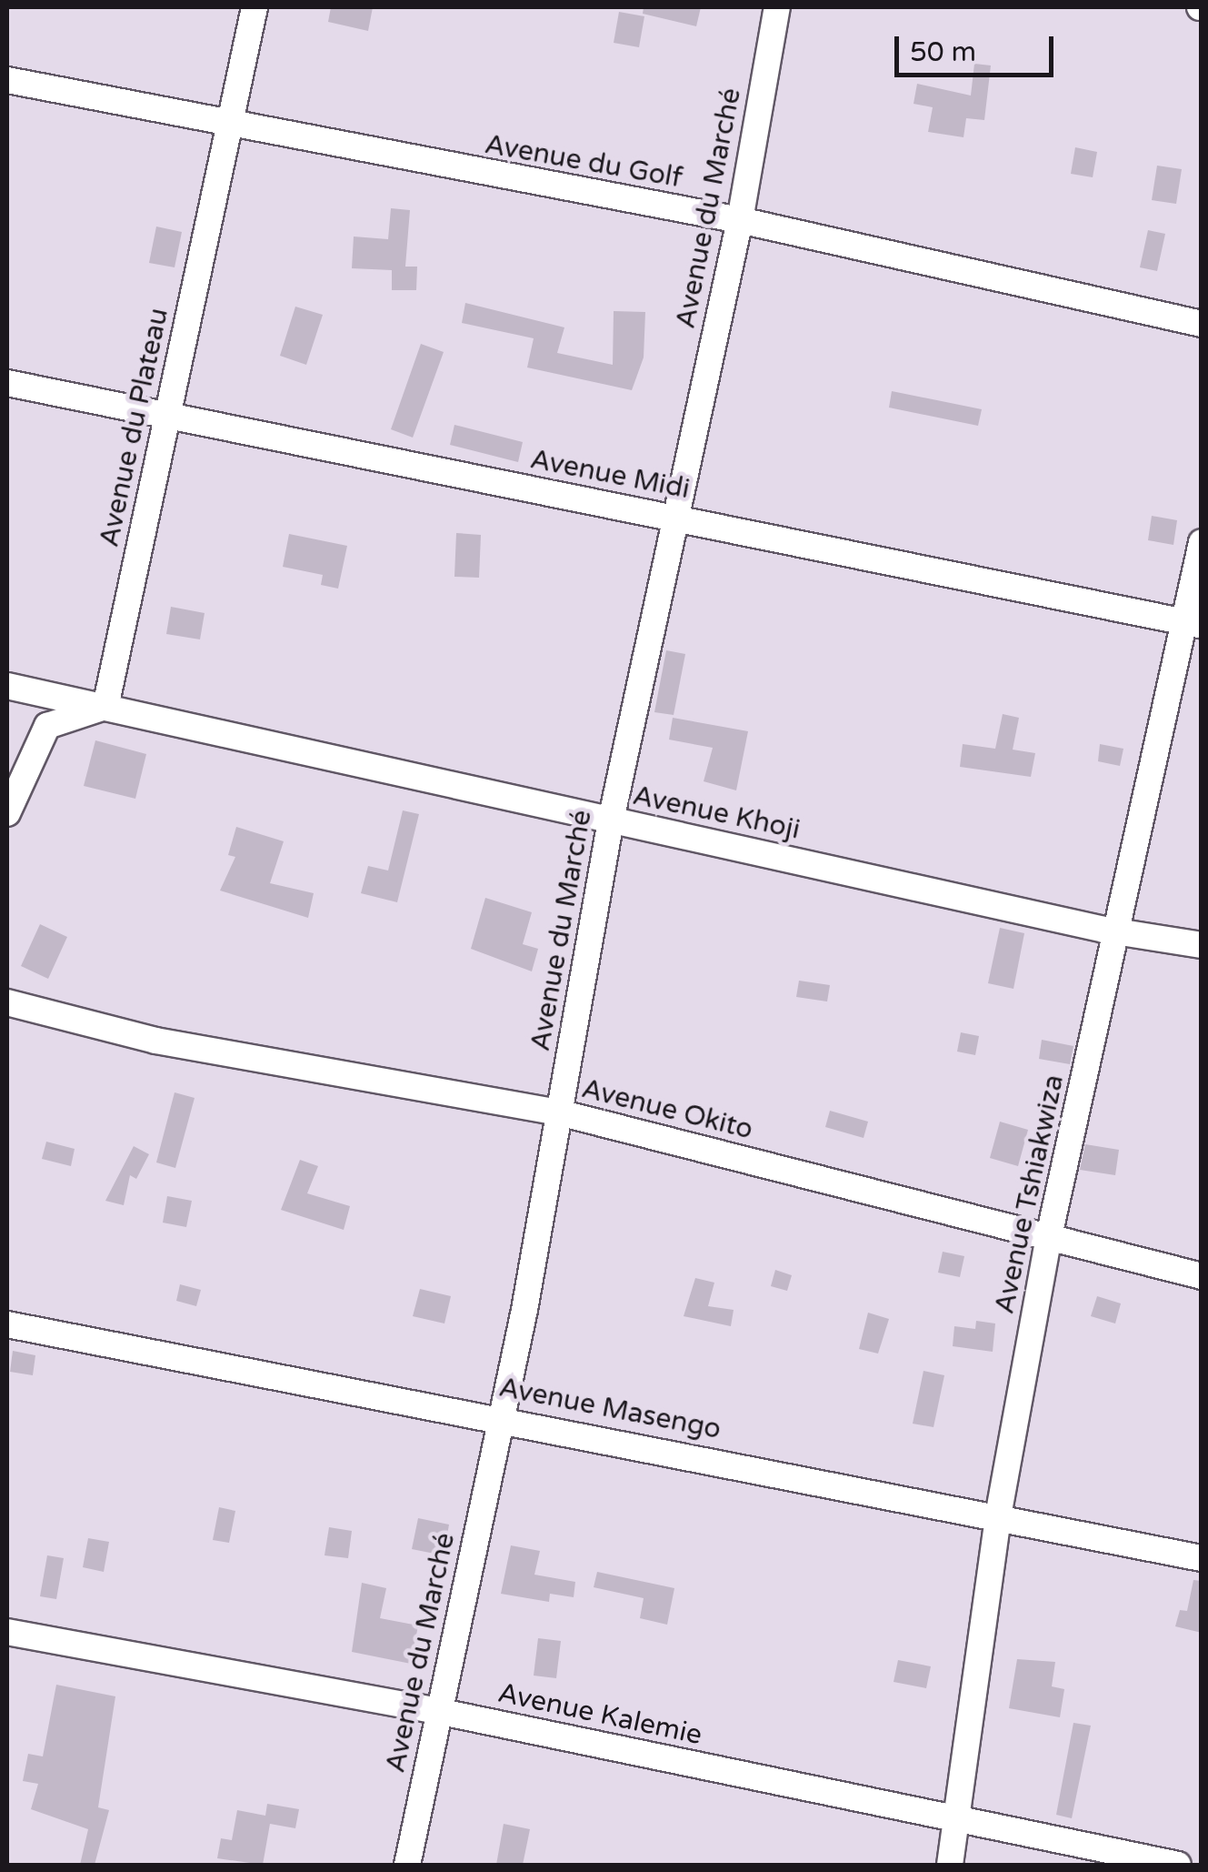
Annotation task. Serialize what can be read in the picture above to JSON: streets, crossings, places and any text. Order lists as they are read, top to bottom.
{
  "streets": {
    "street": [
      "Avenue du Golf",
      "Avenue du Marché",
      "Avenue du Plateau",
      "Avenue Midi",
      "Avenue Khoji",
      "Avenue Okito",
      "Avenue Tshiakwiza",
      "Avenue Masengo",
      "Avenue Kalemie"
    ]
  },
  "crossings": [
    ["Avenue du Golf", "Avenue du Marché"],
    ["Avenue du Golf", "Avenue du Plateau"],
    ["Avenue du Marché", "Avenue Midi"],
    ["Avenue du Marché", "Avenue Khoji"],
    ["Avenue du Marché", "Avenue Okito"],
    ["Avenue du Marché", "Avenue Masengo"],
    ["Avenue du Marché", "Avenue Kalemie"],
    ["Avenue du Plateau", "Avenue Midi"],
    ["Avenue du Plateau", "Avenue Khoji"],
    ["Avenue Midi", "Avenue Tshiakwiza"],
    ["Avenue Khoji", "Avenue Tshiakwiza"],
    ["Avenue Okito", "Avenue Tshiakwiza"],
    ["Avenue Tshiakwiza", "Avenue Masengo"],
    ["Avenue Tshiakwiza", "Avenue Kalemie"]
  ],
  "scale_bar": "50 m"
}
